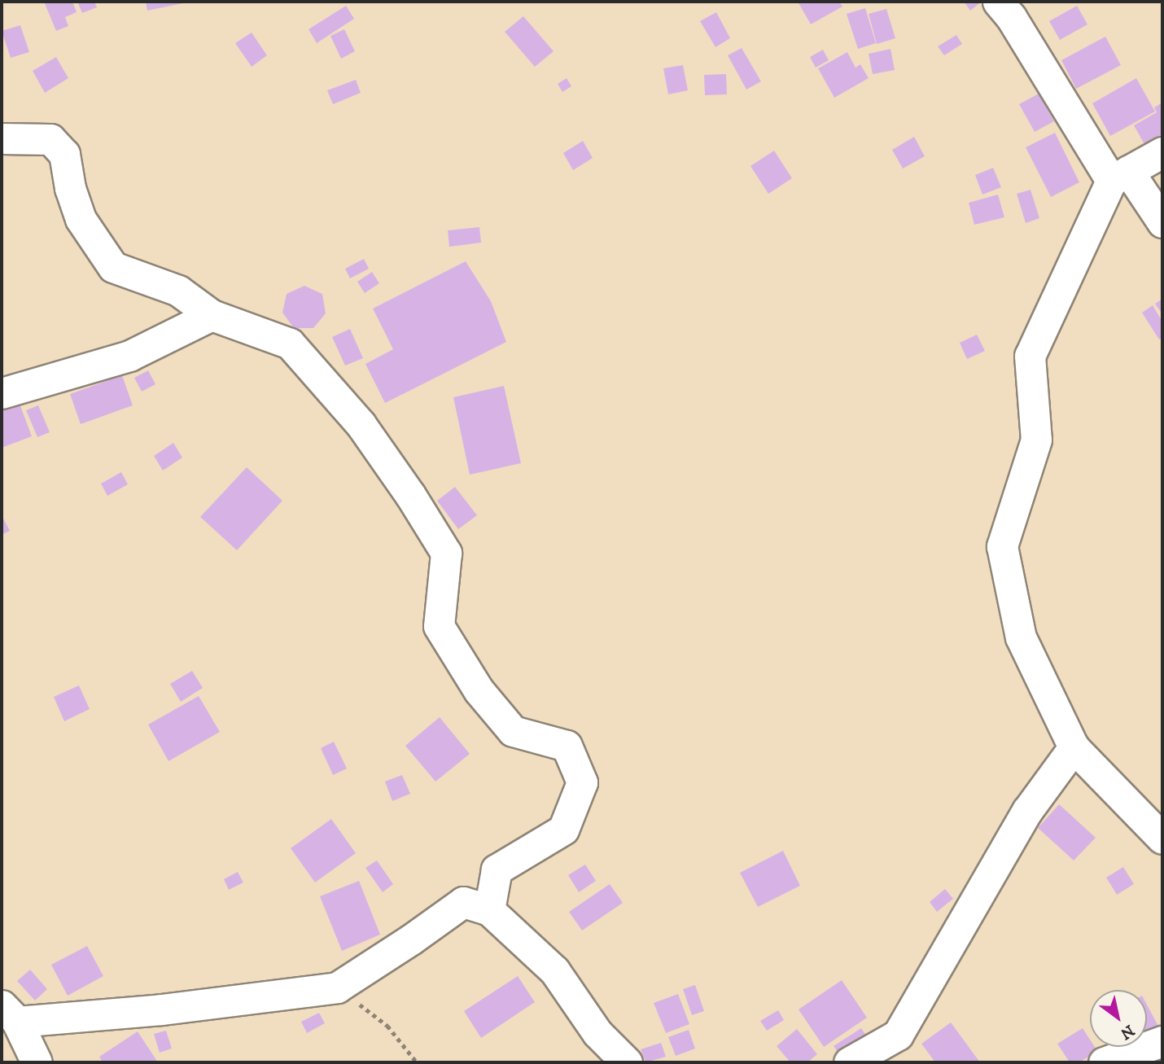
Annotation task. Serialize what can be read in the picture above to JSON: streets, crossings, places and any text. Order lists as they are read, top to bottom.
{
  "north": "bottom right"
}
